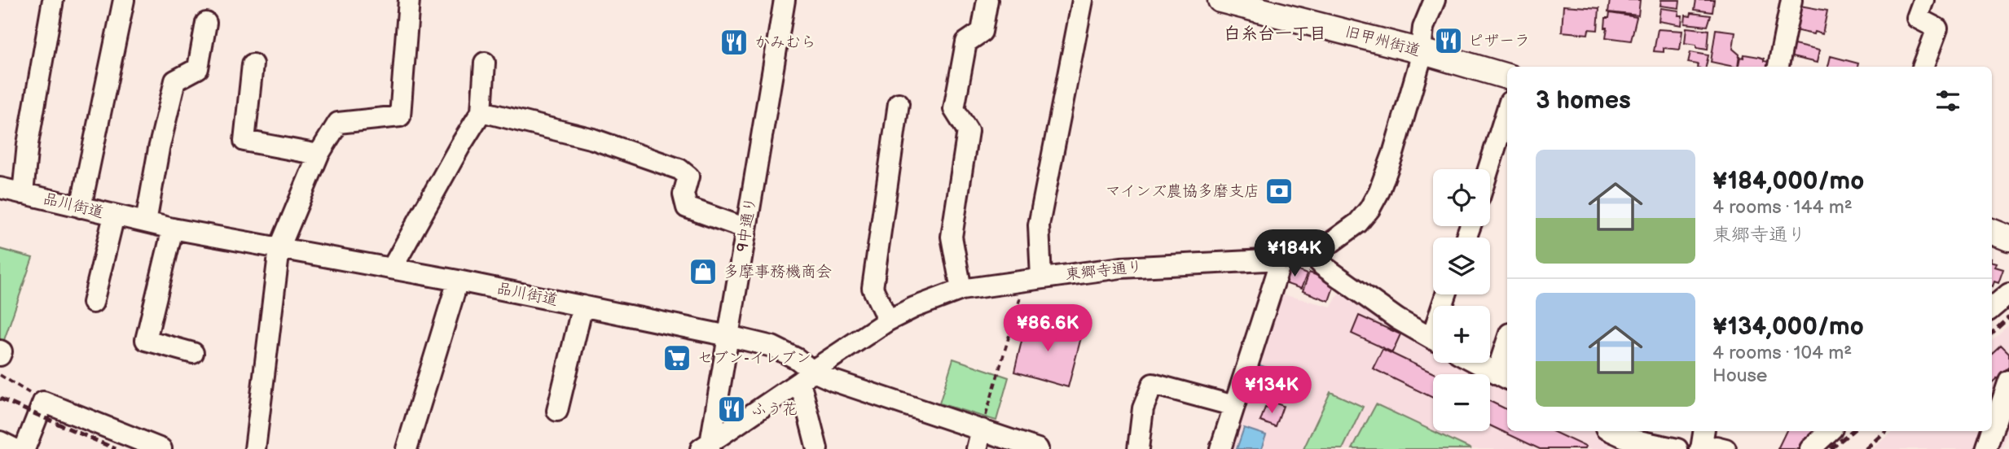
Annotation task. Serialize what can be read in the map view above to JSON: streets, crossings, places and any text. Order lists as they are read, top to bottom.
{
  "streets": {
    "main road": ["旧甲州街道"],
    "street": ["品川街道", "9中通り", "東郷寺通り"]
  },
  "crossings": [
    ["旧甲州街道", "東郷寺通り"],
    ["品川街道", "9中通り"],
    ["品川街道", "東郷寺通り"],
    ["9中通り", "東郷寺通り"]
  ],
  "districts": ["白糸台一丁目"],
  "places": {
    "restaurant": ["ピザーラ", "かみむら", "ふう花"],
    "bank": ["マインズ農協多磨支店"],
    "shop": ["多摩事務機商会"],
    "supermarket": ["セブン-イレブン"]
  },
  "page": {
    "heading": "3 homes",
    "list": [
      {
        "name": "¥184,000/mo",
        "note": "4 rooms · 144 m² · 東郷寺通り"
      },
      {
        "name": "¥134,000/mo",
        "note": "4 rooms · 104 m² · House"
      }
    ],
    "map_buttons": ["+", "−"],
    "price": ["¥184K", "¥86.6K", "¥134K"]
  }
}
